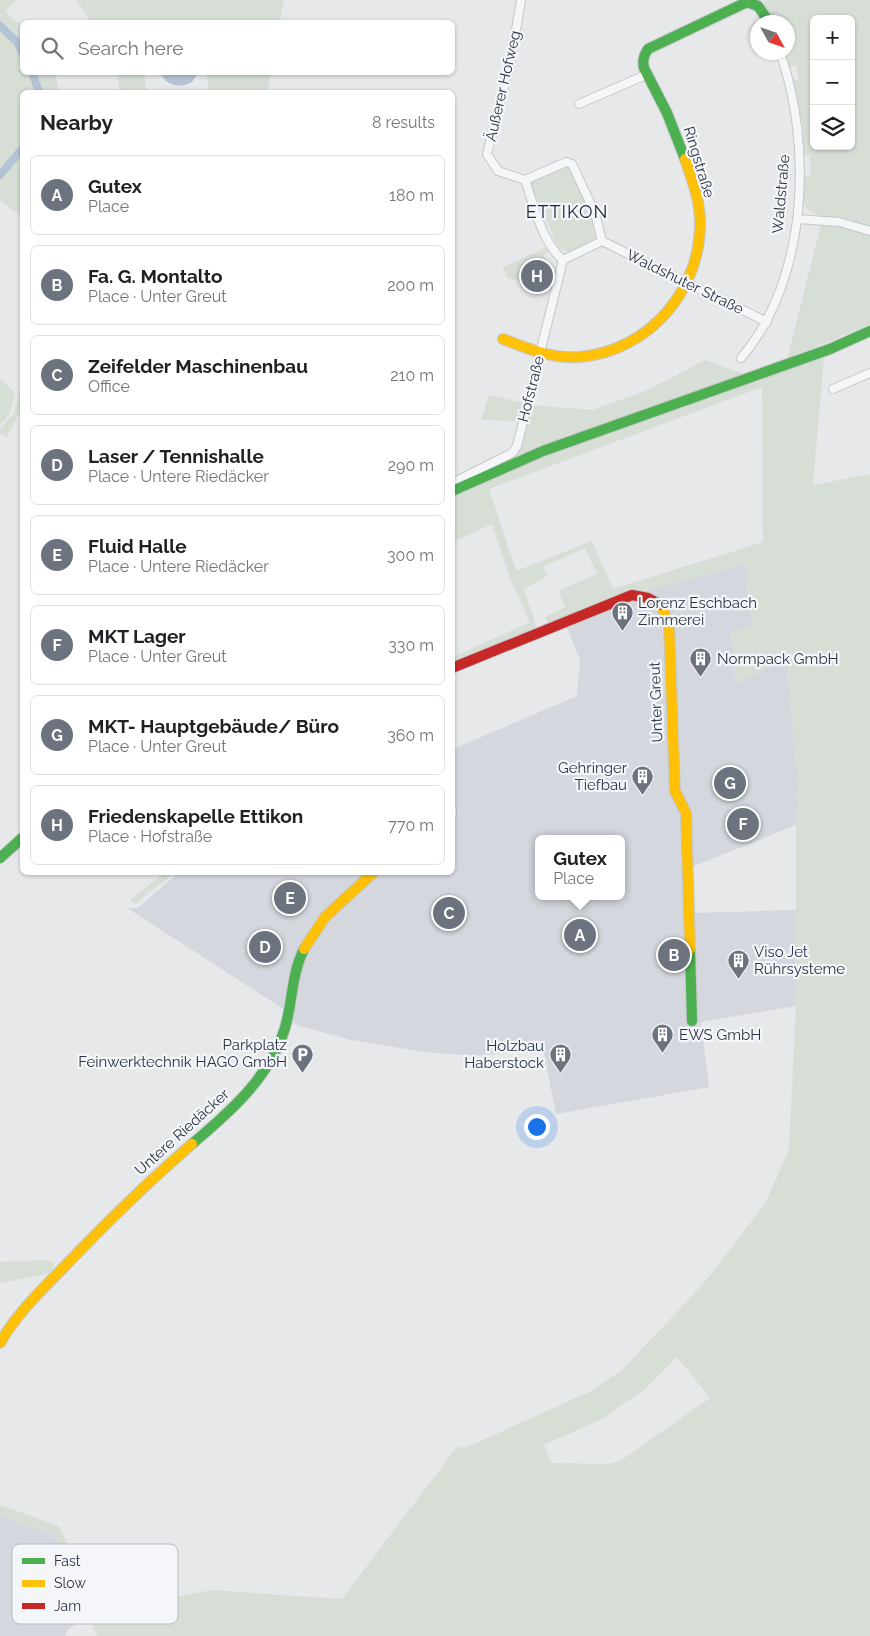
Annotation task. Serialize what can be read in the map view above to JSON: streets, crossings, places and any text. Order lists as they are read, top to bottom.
{
  "streets": {
    "street": [
      "Äußerer Hofweg",
      "Ringstraße",
      "Waldstraße",
      "Waldshuter Straße",
      "Hofstraße",
      "Unter Greut",
      "Untere Riedäcker"
    ]
  },
  "crossings": [
    ["Ringstraße", "Waldshuter Straße"],
    ["Ringstraße", "Hofstraße"],
    ["Waldstraße", "Waldshuter Straße"]
  ],
  "districts": ["ETTIKON"],
  "places": {
    "building": [
      "Lorenz Eschbach Zimmerei",
      "Normpack GmbH",
      "Gehringer Tiefbau",
      "Viso Jet Rührsysteme",
      "EWS GmbH",
      "Holzbau Haberstock"
    ],
    "parking": ["Parkplatz Feinwerktechnik HAGO GmbH"]
  },
  "legend": ["Fast", "Slow", "Jam"],
  "north": "bottom right",
  "page": {
    "map_buttons": ["+", "−"],
    "search": "Search here",
    "heading": ["Nearby", "8 results"],
    "list": [
      {
        "mark": "A",
        "name": "Gutex",
        "note": "Place",
        "value": "180 m"
      },
      {
        "mark": "B",
        "name": "Fa. G. Montalto",
        "note": "Place · Unter Greut",
        "value": "200 m"
      },
      {
        "mark": "C",
        "name": "Zeifelder Maschinenbau",
        "note": "Office",
        "value": "210 m"
      },
      {
        "mark": "D",
        "name": "Laser / Tennishalle",
        "note": "Place · Untere Riedäcker",
        "value": "290 m"
      },
      {
        "mark": "E",
        "name": "Fluid Halle",
        "note": "Place · Untere Riedäcker",
        "value": "300 m"
      },
      {
        "mark": "F",
        "name": "MKT Lager",
        "note": "Place · Unter Greut",
        "value": "330 m"
      },
      {
        "mark": "G",
        "name": "MKT- Hauptgebäude/ Büro",
        "note": "Place · Unter Greut",
        "value": "360 m"
      },
      {
        "mark": "H",
        "name": "Friedenskapelle Ettikon",
        "note": "Place · Hofstraße",
        "value": "770 m"
      }
    ],
    "pins": [
      "H",
      "G",
      "F",
      "E",
      "C",
      "A",
      "D",
      "B"
    ],
    "popup": ["Gutex", "Place"]
  }
}
